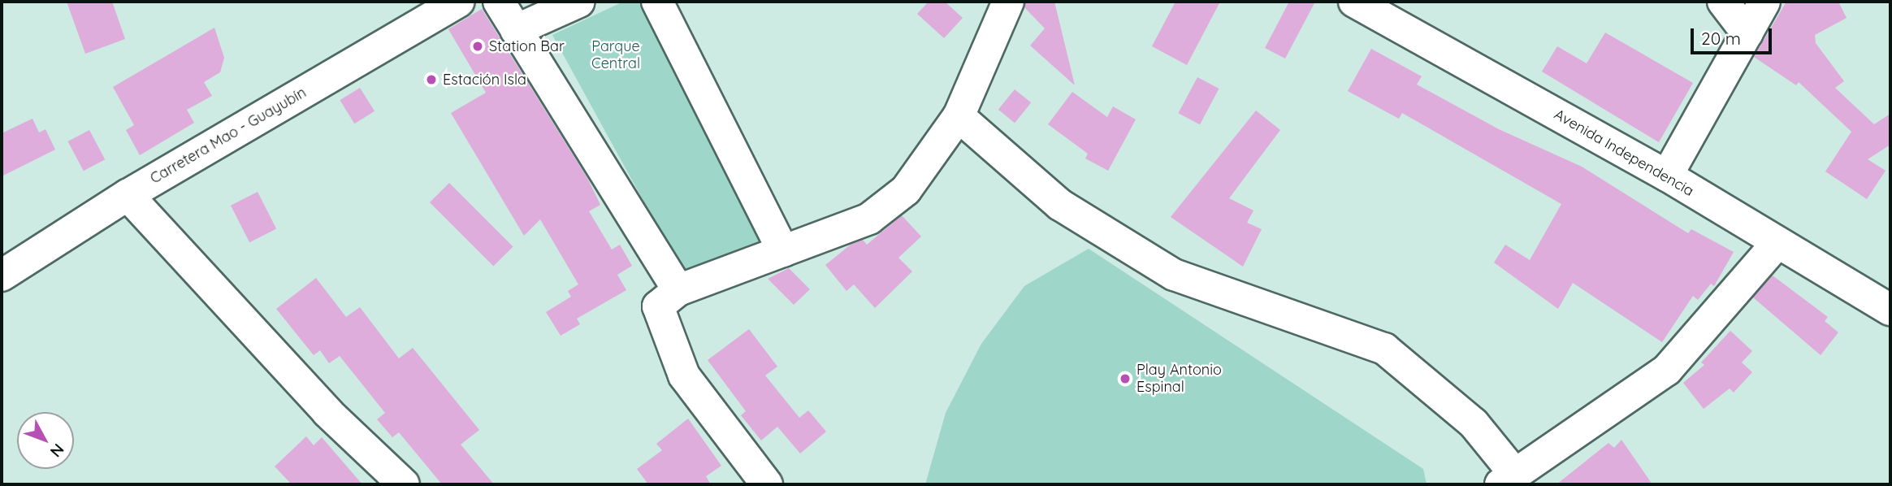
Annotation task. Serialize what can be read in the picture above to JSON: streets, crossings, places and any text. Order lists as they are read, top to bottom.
{
  "streets": {
    "street": ["Carretera Mao - Guayubín", "Avenida Independencia"]
  },
  "parks": ["Parque Central"],
  "places": ["Station Bar", "Estación Isla", "Play Antonio Espinal"],
  "scale_bar": "20 m",
  "north": "bottom right"
}
